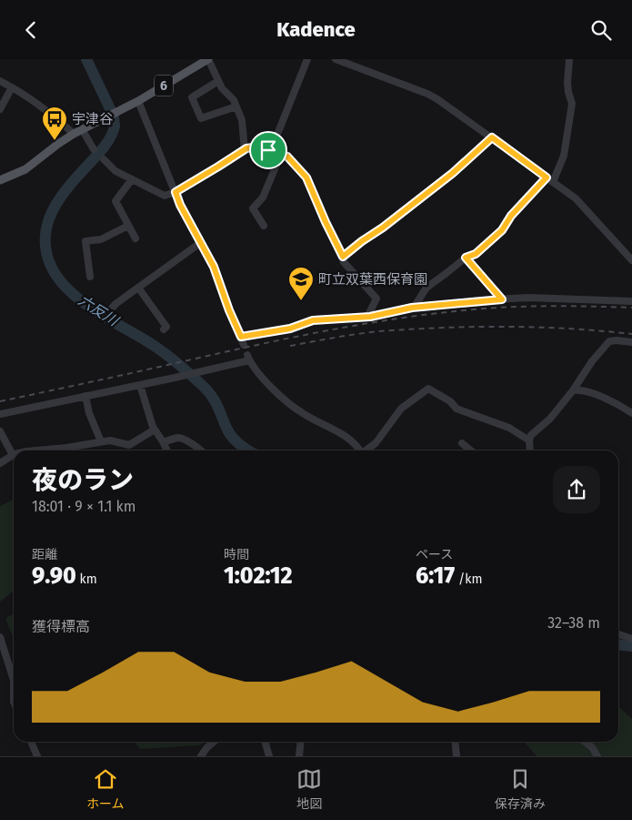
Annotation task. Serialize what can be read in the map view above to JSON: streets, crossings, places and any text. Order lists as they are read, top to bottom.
{
  "streets": {
    "main road": ["6"]
  },
  "water": ["六反川"],
  "places": {
    "bus stop": ["宇津谷"],
    "school or university": ["町立双葉西保育園"]
  },
  "page": {
    "header": "Kadence",
    "heading": ["夜のラン", "18:01 · 9 × 1.1 km"],
    "stats": [
      ["距離", "9.90 km"],
      ["時間", "1:02:12"],
      ["ペース", "6:17 /km"]
    ],
    "chart": ["獲得標高", "32–38 m"],
    "tabs": ["ホーム", "地図", "保存済み"]
  }
}
